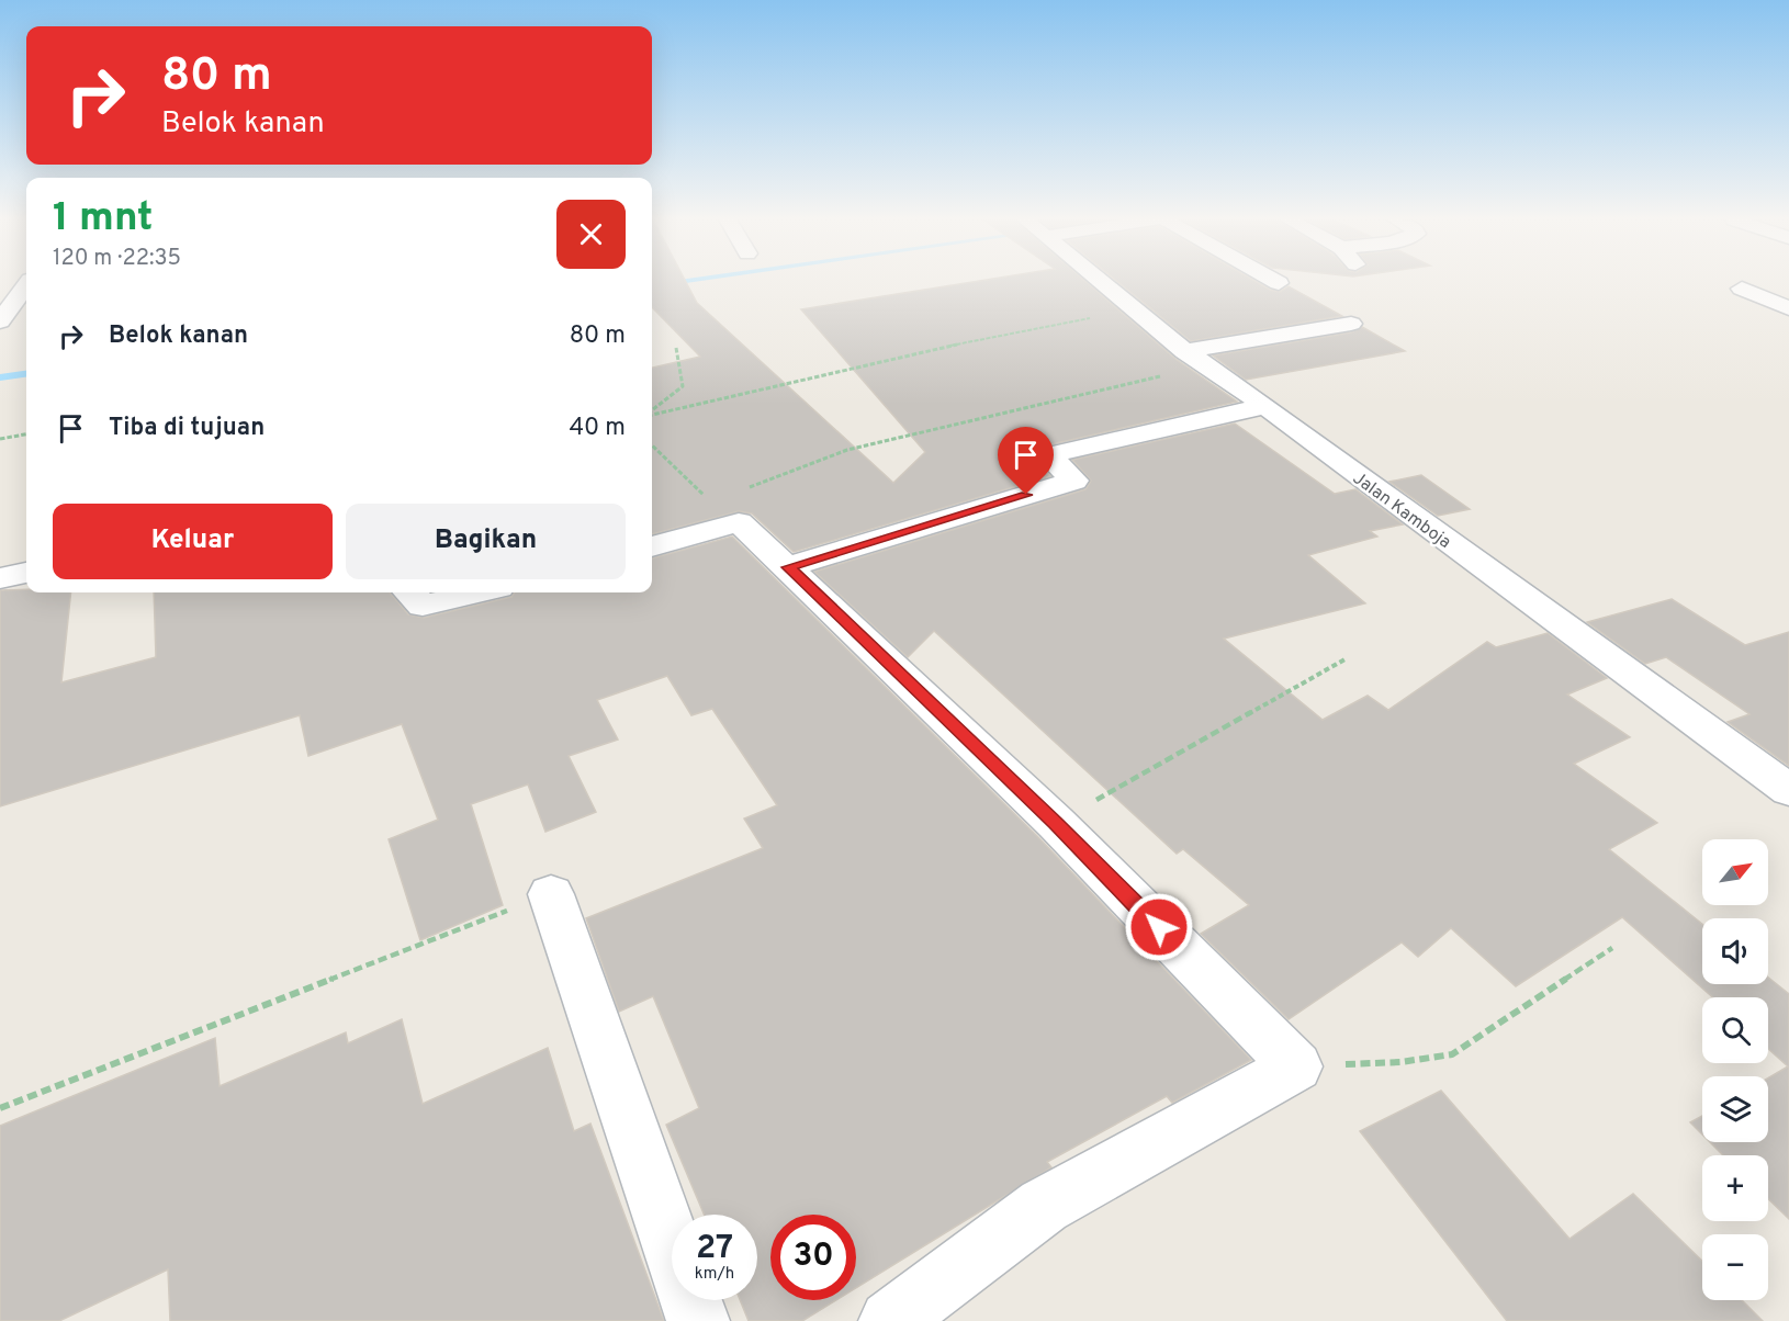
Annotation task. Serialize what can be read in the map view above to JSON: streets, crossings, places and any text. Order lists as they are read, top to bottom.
{
  "streets": {
    "street": ["Jalan Kamboja"]
  },
  "north": "top right",
  "page": {
    "turn": ["80 m", "Belok kanan"],
    "heading": ["1 mnt", "120 m · 22:35"],
    "list": [
      {
        "name": "Belok kanan",
        "value": "80 m"
      },
      {
        "name": "Tiba di tujuan",
        "value": "40 m"
      }
    ],
    "buttons": ["Keluar", "Bagikan"],
    "map_buttons": ["+", "−"],
    "speed": "27 km/h",
    "limit": "30"
  }
}
